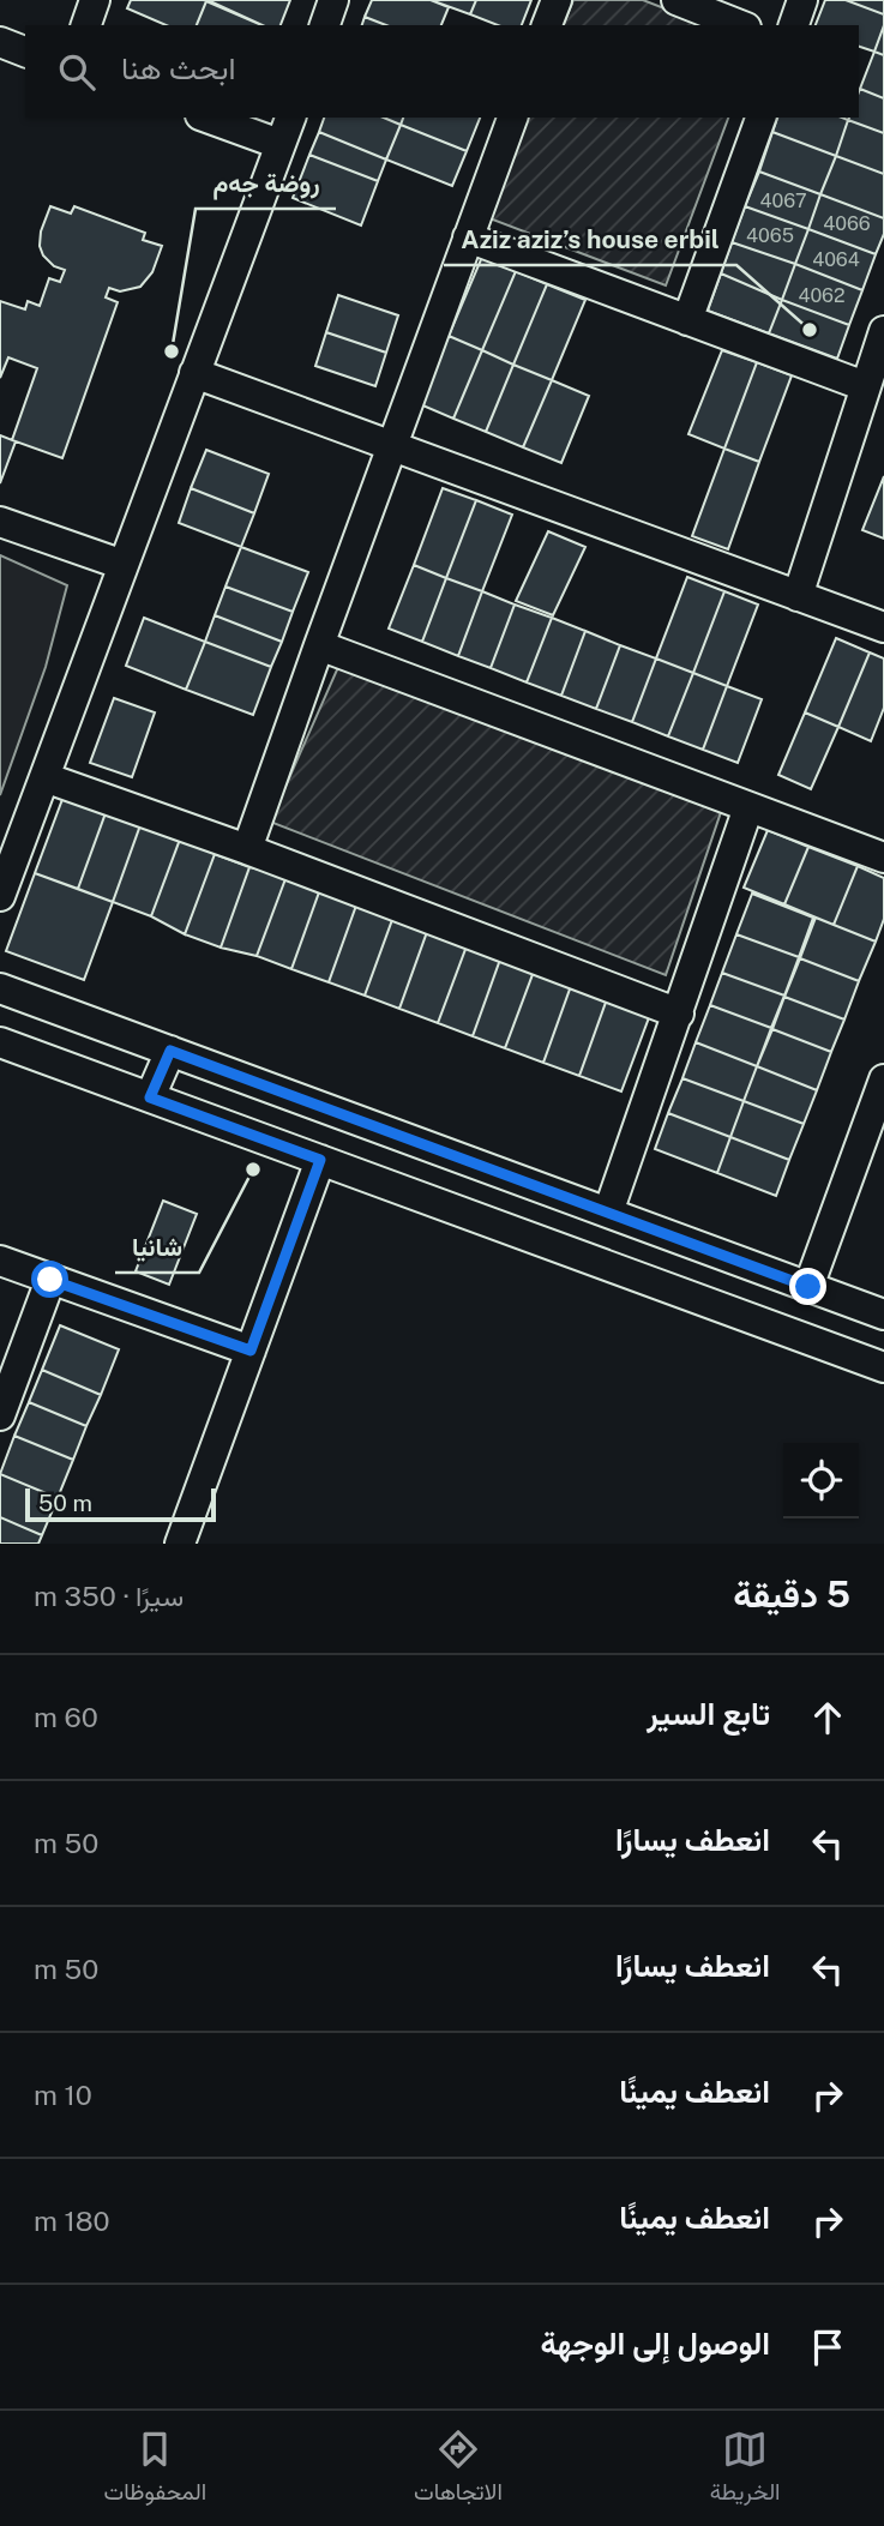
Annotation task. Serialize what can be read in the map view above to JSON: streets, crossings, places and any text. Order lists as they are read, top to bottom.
{
  "places": ["Aziz aziz’s house erbil", "روضة جەم", "شانيا"],
  "house_numbers": [
    "4067",
    "4066",
    "4065",
    "4064",
    "4062"
  ],
  "scale_bar": "50 m",
  "page": {
    "search": "ابحث هنا",
    "scale": "50 m",
    "heading": ["5 دقيقة", "سيرًا · 350 m"],
    "list": [
      ["تابع السير", "60 m"],
      ["انعطف يسارًا", "50 m"],
      ["انعطف يسارًا", "50 m"],
      ["انعطف يمينًا", "10 m"],
      ["انعطف يمينًا", "180 m"],
      "الوصول إلى الوجهة"
    ],
    "nav": ["الخريطة", "الاتجاهات", "المحفوظات"]
  }
}
